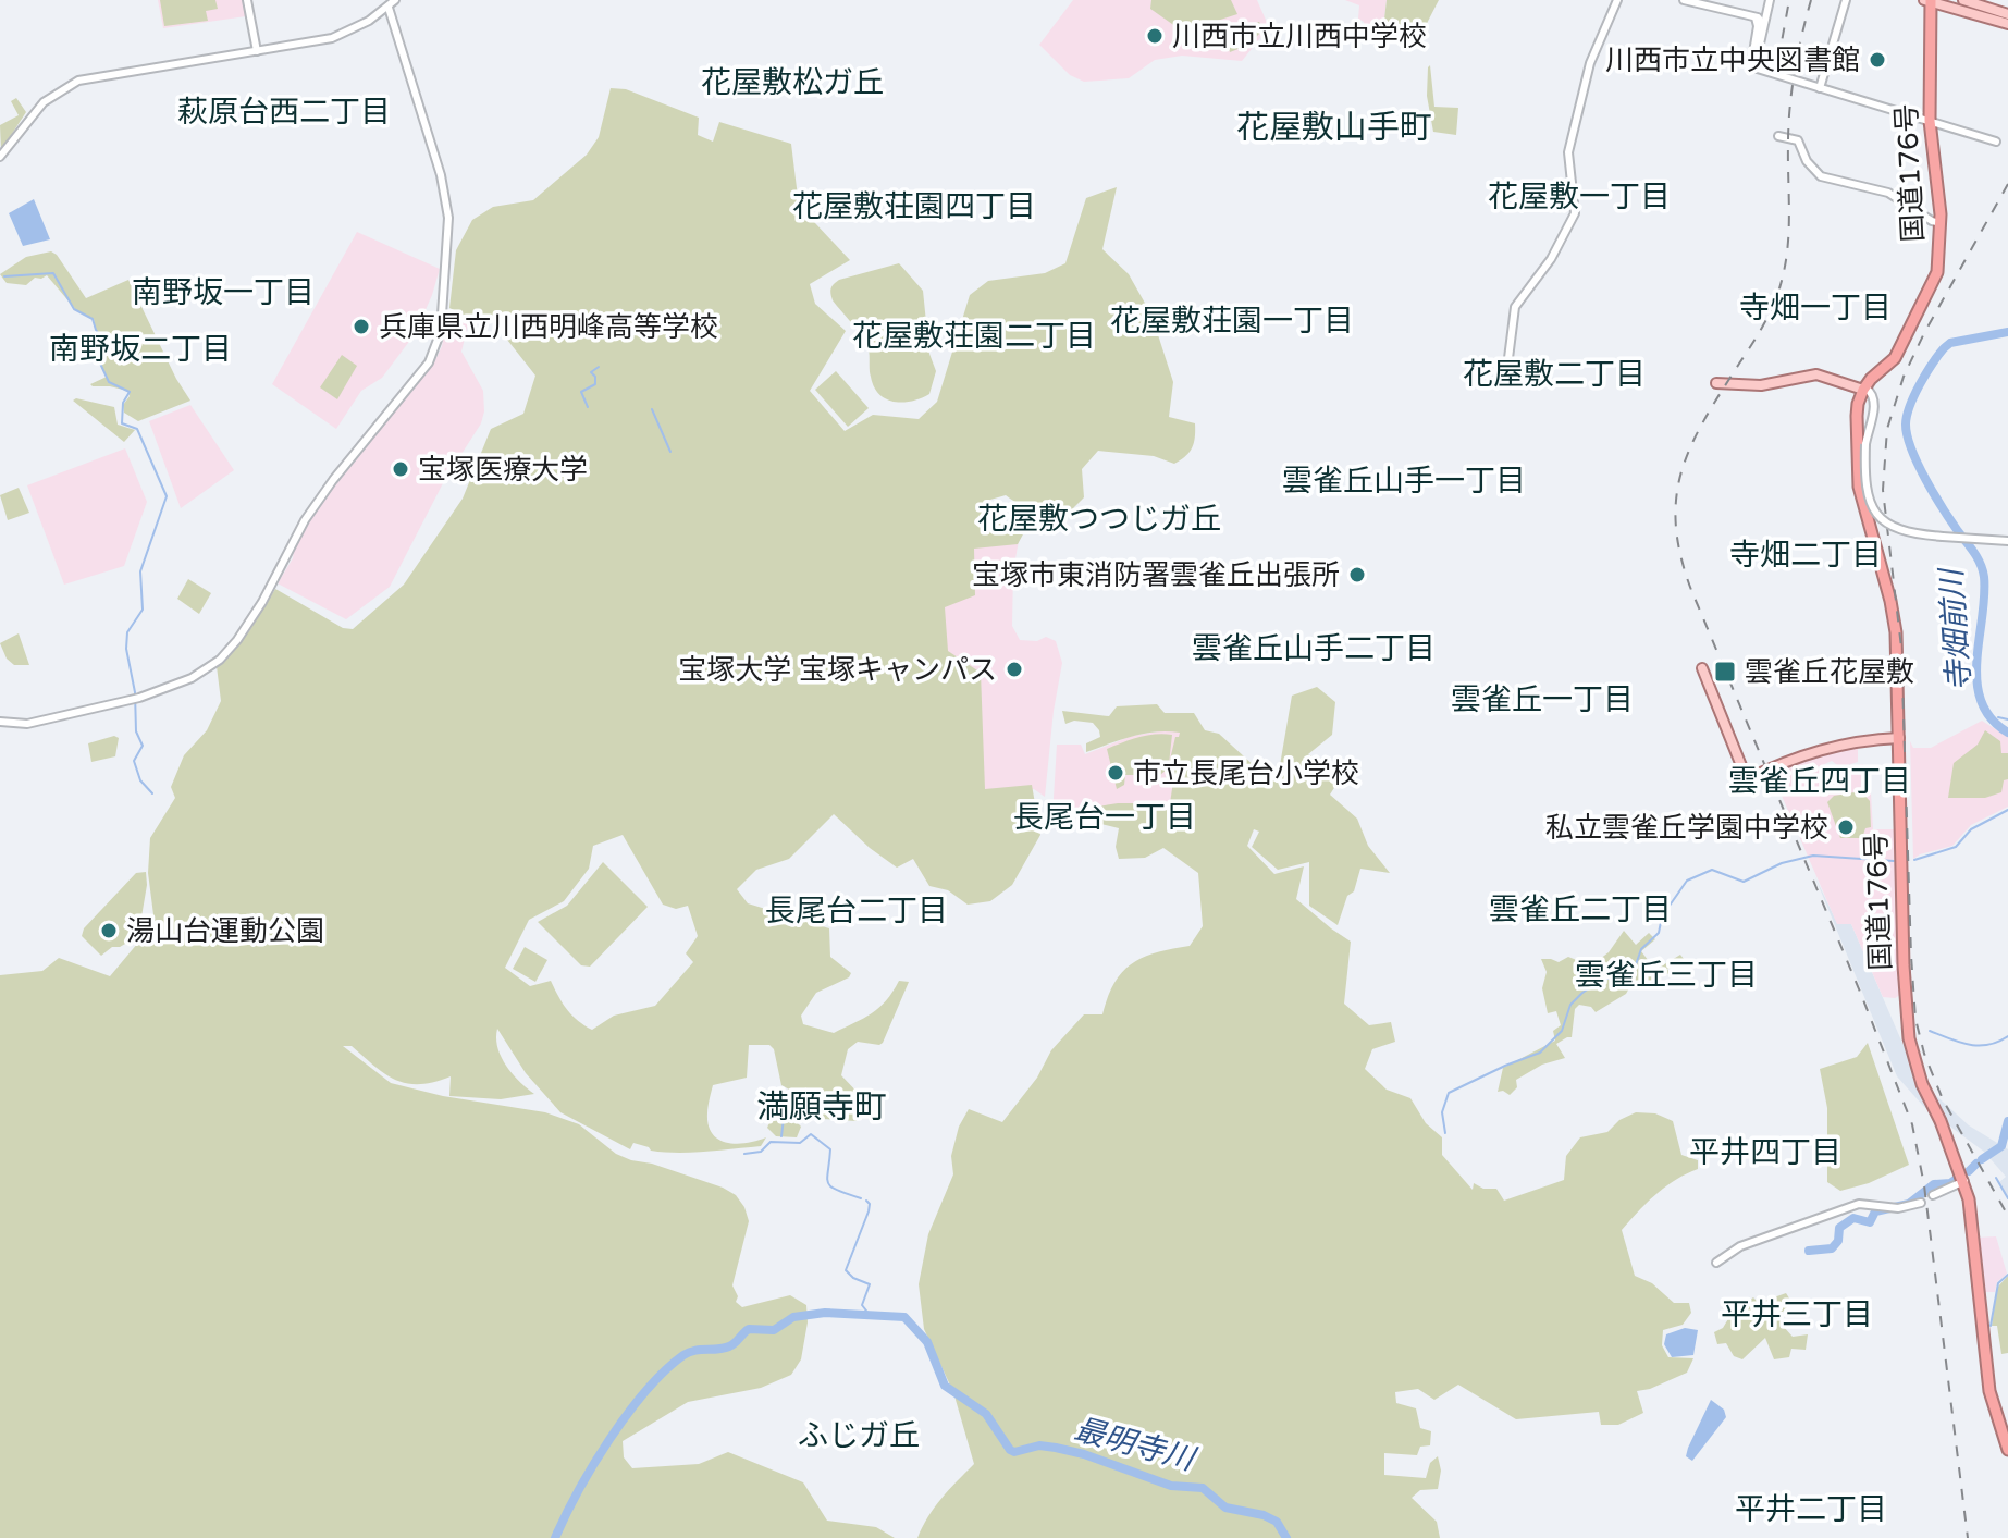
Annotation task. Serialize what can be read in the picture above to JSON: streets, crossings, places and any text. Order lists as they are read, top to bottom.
{
  "streets": {
    "highway": ["国道176号"]
  },
  "districts": [
    "花屋敷松ガ丘",
    "萩原台西二丁目",
    "花屋敷山手町",
    "花屋敷一丁目",
    "花屋敷荘園四丁目",
    "南野坂一丁目",
    "寺畑一丁目",
    "花屋敷荘園一丁目",
    "花屋敷荘園二丁目",
    "南野坂二丁目",
    "花屋敷二丁目",
    "雲雀丘山手一丁目",
    "花屋敷つつじガ丘",
    "寺畑二丁目",
    "雲雀丘山手二丁目",
    "雲雀丘一丁目",
    "雲雀丘四丁目",
    "長尾台一丁目",
    "雲雀丘二丁目",
    "長尾台二丁目",
    "雲雀丘三丁目",
    "満願寺町",
    "平井四丁目",
    "平井三丁目",
    "ふじガ丘",
    "平井二丁目"
  ],
  "water": ["寺畑前川", "最明寺川"],
  "places": {
    "other": [
      "川西市立川西中学校",
      "川西市立中央図書館",
      "兵庫県立川西明峰高等学校",
      "宝塚医療大学",
      "宝塚市東消防署雲雀丘出張所",
      "宝塚大学 宝塚キャンパス",
      "市立長尾台小学校",
      "私立雲雀丘学園中学校",
      "湯山台運動公園"
    ],
    "transit": ["雲雀丘花屋敷"]
  }
}
